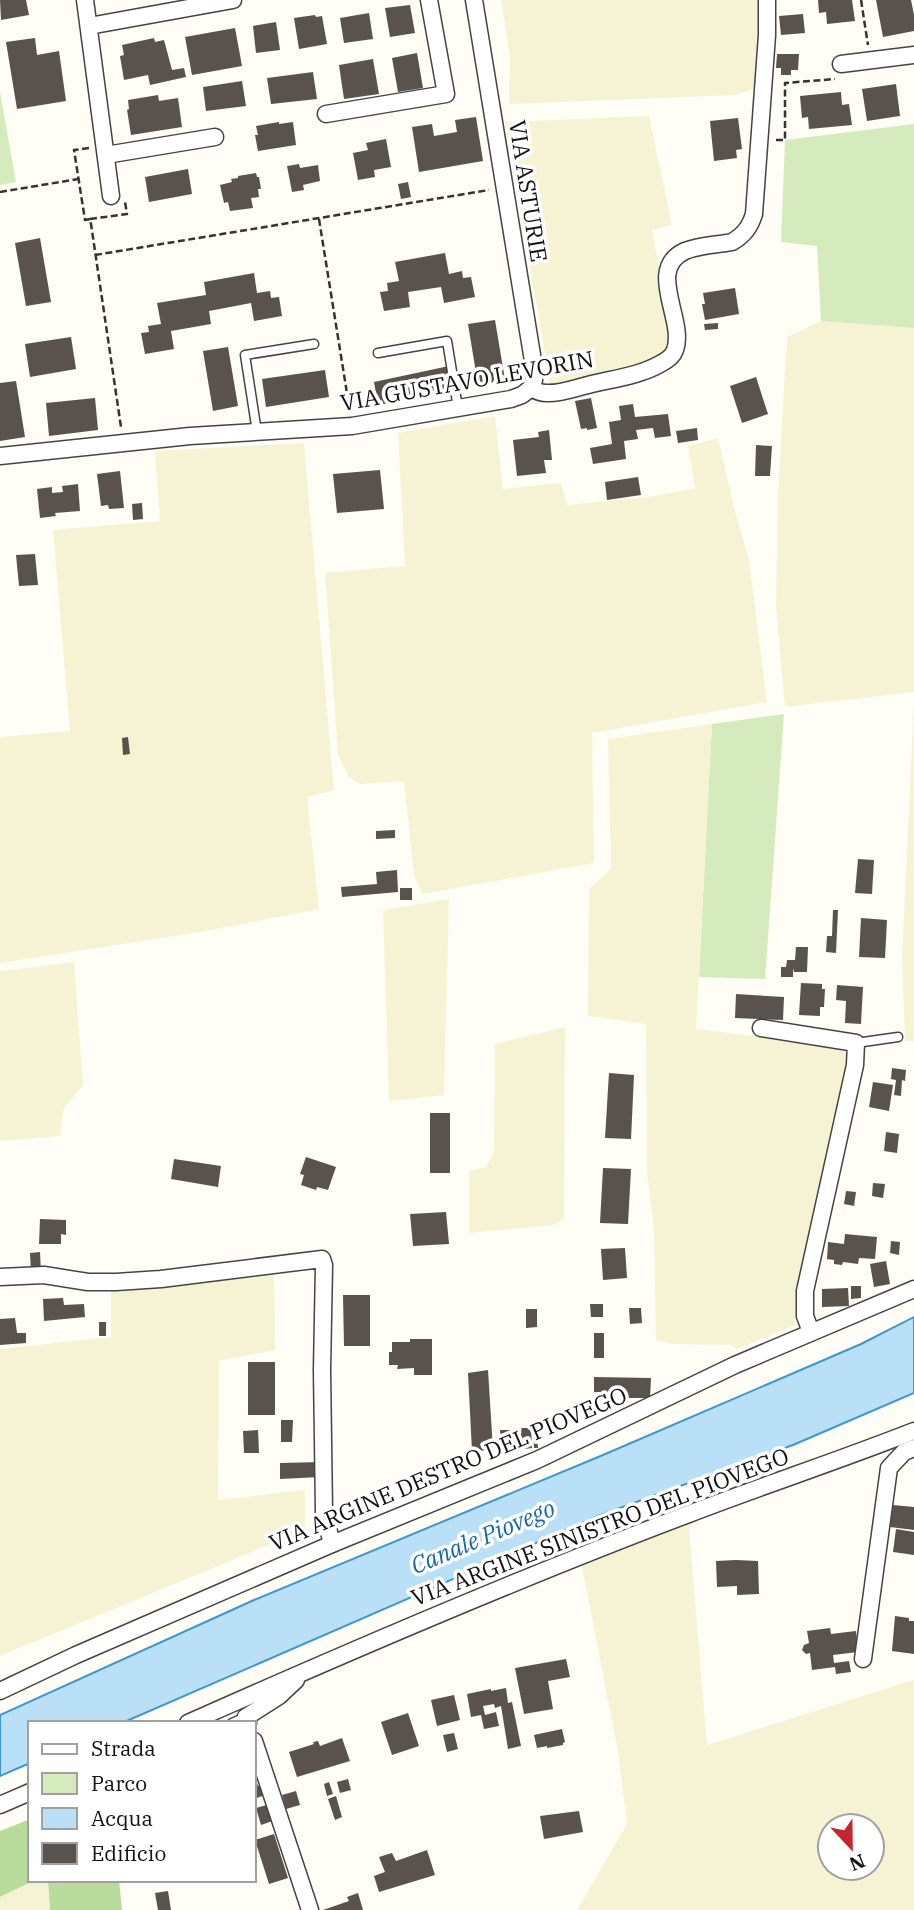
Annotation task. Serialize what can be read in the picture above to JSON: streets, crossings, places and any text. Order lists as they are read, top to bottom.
{
  "streets": {
    "street": [
      "VIA ASTURIE",
      "VIA GUSTAVO LEVORIN",
      "VIA ARGINE DESTRO DEL PIOVEGO",
      "VIA ARGINE SINISTRO DEL PIOVEGO"
    ]
  },
  "crossings": [
    ["VIA ASTURIE", "VIA GUSTAVO LEVORIN"]
  ],
  "water": ["Canale Piovego"],
  "legend": [
    "Strada",
    "Parco",
    "Acqua",
    "Edificio"
  ],
  "north": "bottom"
}
